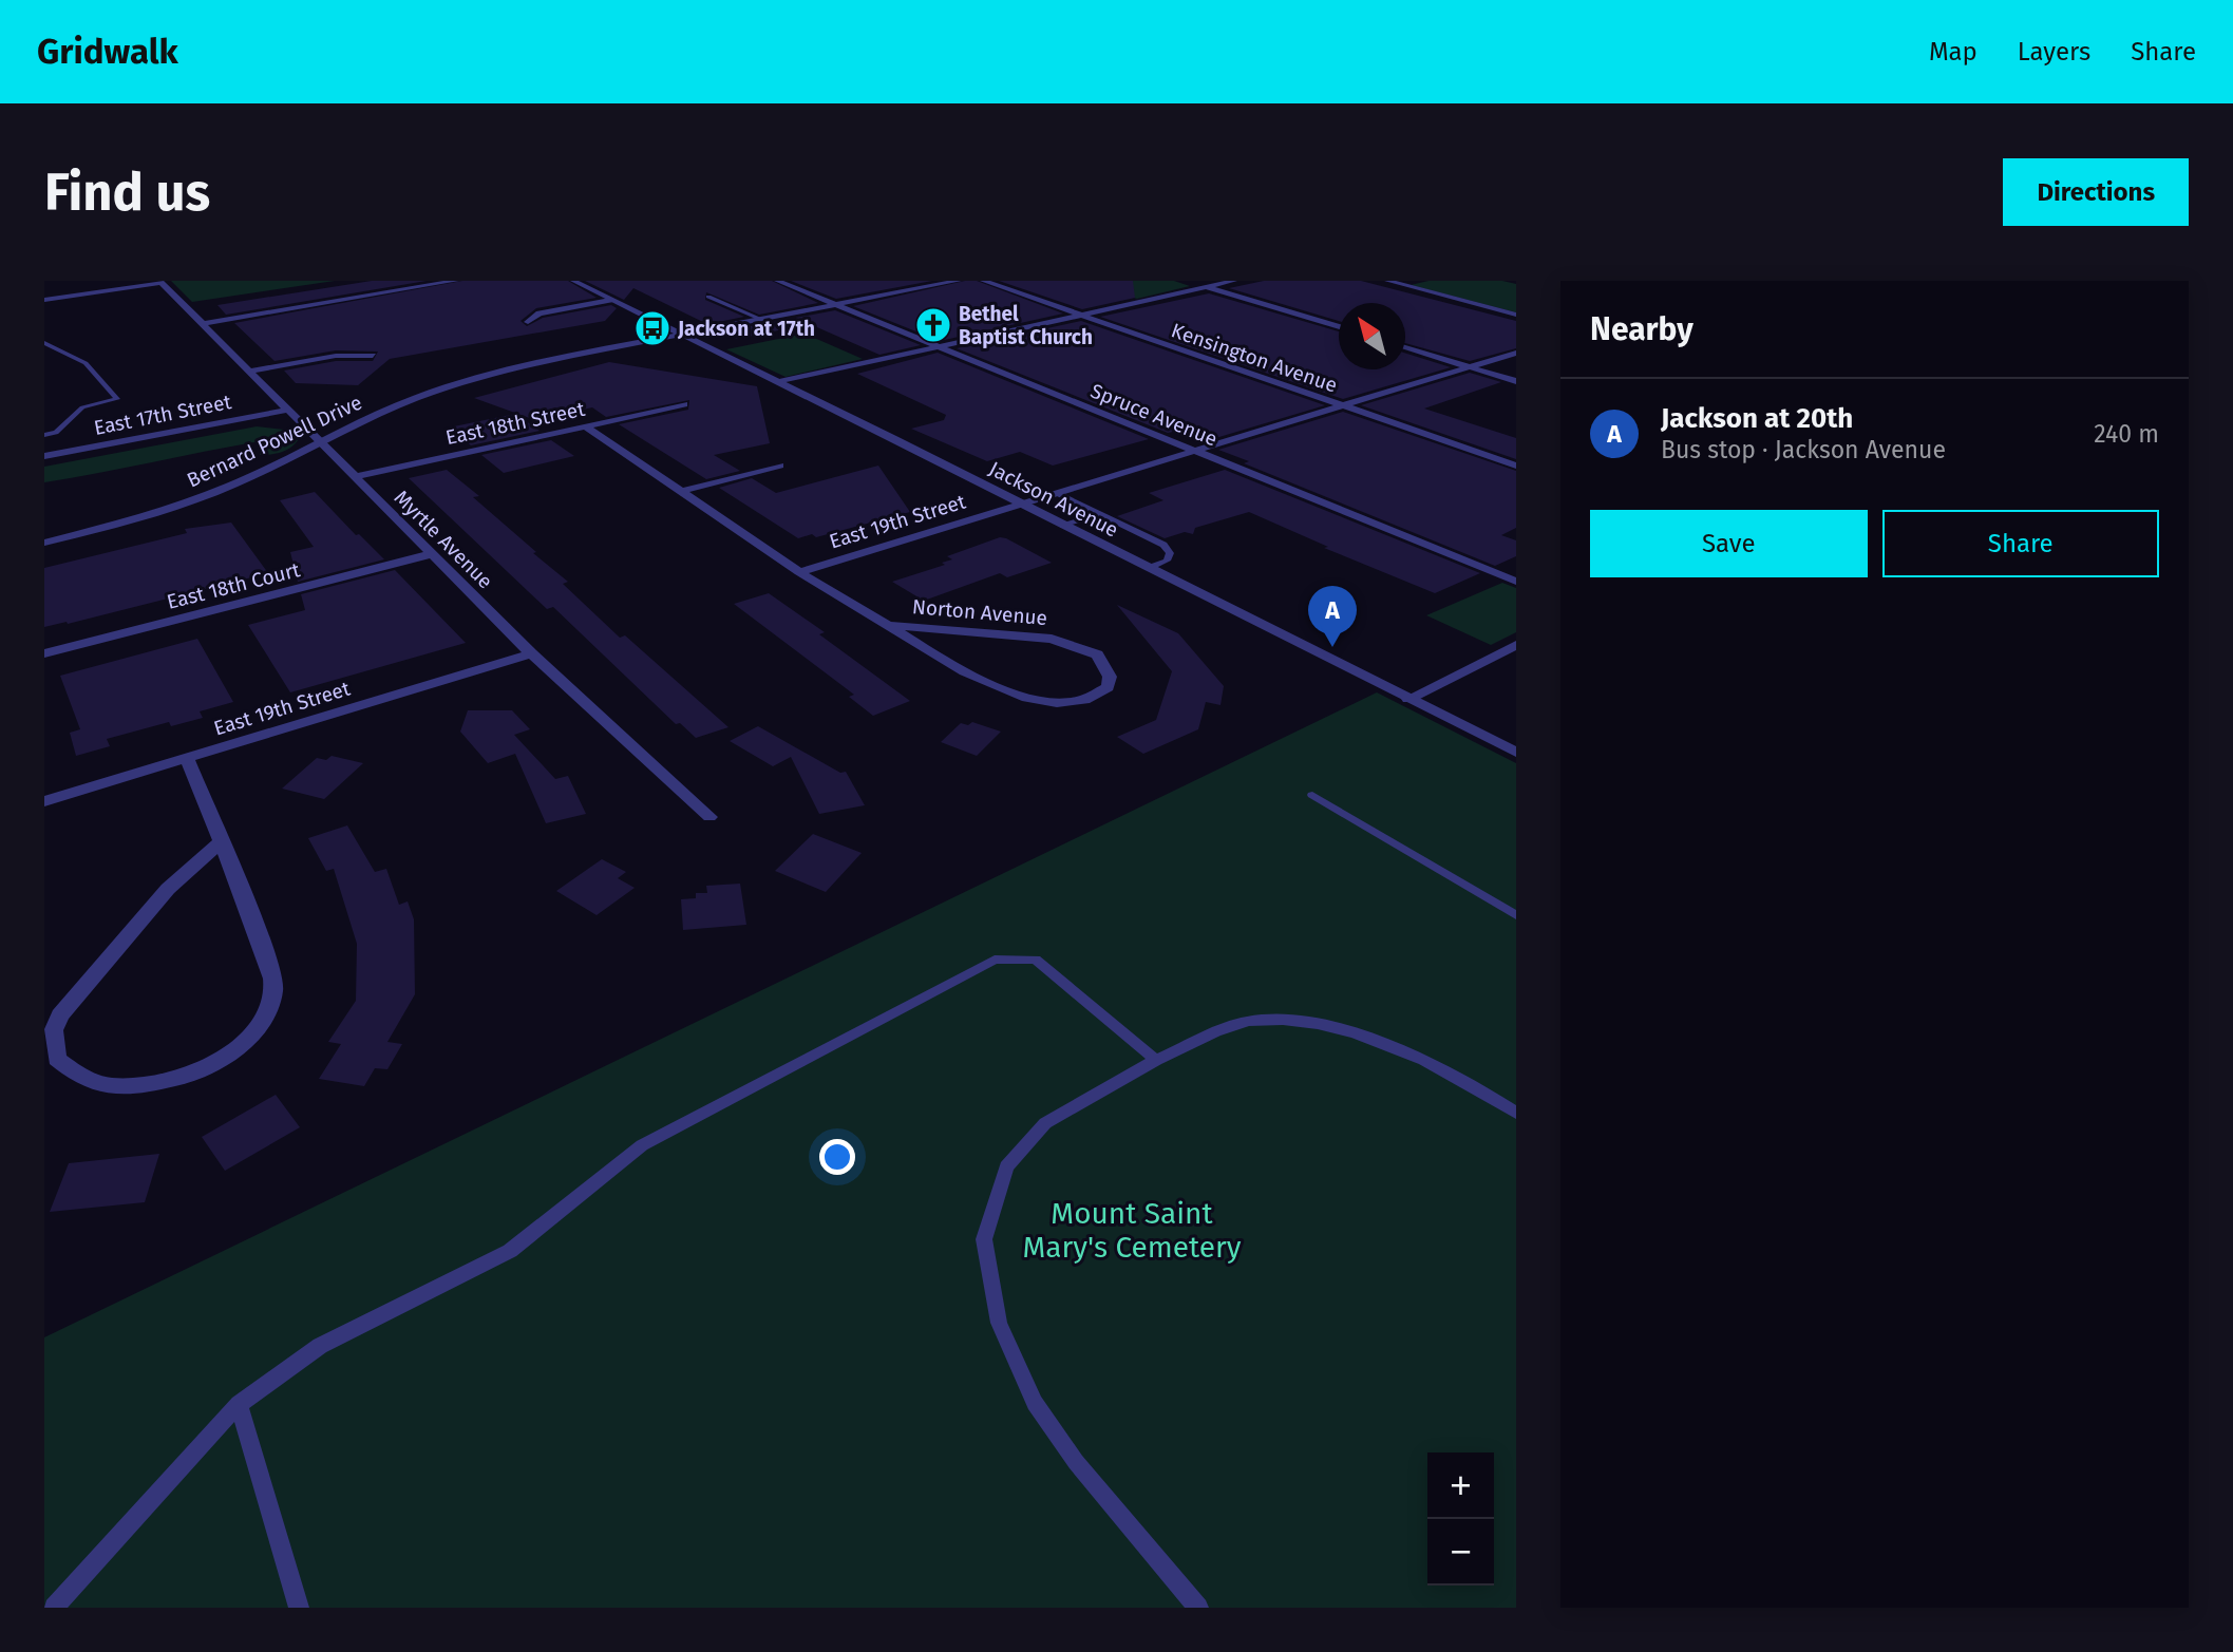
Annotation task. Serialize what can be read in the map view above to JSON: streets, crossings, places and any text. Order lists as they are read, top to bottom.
{
  "streets": {
    "street": [
      "Kensington Avenue",
      "East 17th Street",
      "Spruce Avenue",
      "East 18th Street",
      "Bernard Powell Drive",
      "Jackson Avenue",
      "East 19th Street",
      "Myrtle Avenue",
      "East 18th Court",
      "Norton Avenue"
    ]
  },
  "crossings": [
    ["Kensington Avenue", "East 19th Street"],
    ["East 17th Street", "Myrtle Avenue"],
    ["Spruce Avenue", "East 19th Street"],
    ["East 18th Street", "Myrtle Avenue"],
    ["East 18th Street", "Norton Avenue"],
    ["Bernard Powell Drive", "Jackson Avenue"],
    ["Bernard Powell Drive", "Myrtle Avenue"],
    ["Jackson Avenue", "East 19th Street"],
    ["East 19th Street", "Myrtle Avenue"],
    ["East 19th Street", "Norton Avenue"],
    ["Myrtle Avenue", "East 18th Court"]
  ],
  "parks": ["Mount Saint Mary's Cemetery"],
  "places": {
    "church": ["Bethel Baptist Church"],
    "bus stop": ["Jackson at 17th"]
  },
  "north": "top left",
  "page": {
    "header": "Gridwalk",
    "nav": ["Map", "Layers", "Share"],
    "buttons": [
      "Directions",
      ["Save", "Share"]
    ],
    "title": "Find us",
    "heading": "Nearby",
    "list": [
      {
        "mark": "A",
        "name": "Jackson at 20th",
        "note": "Bus stop · Jackson Avenue",
        "value": "240 m"
      }
    ],
    "pins": "A",
    "map_buttons": ["+", "−"]
  }
}
